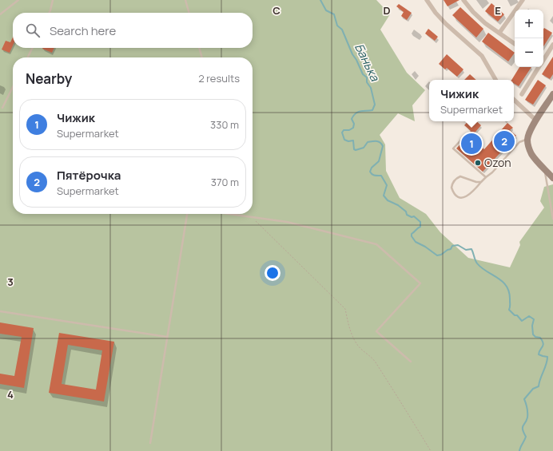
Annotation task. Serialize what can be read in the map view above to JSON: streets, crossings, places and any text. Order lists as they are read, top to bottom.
{
  "water": ["Банька"],
  "places": ["Ozon"],
  "page": {
    "map_buttons": ["+", "−"],
    "search": "Search here",
    "heading": ["Nearby", "2 results"],
    "popup": ["Чижик", "Supermarket"],
    "list": [
      {
        "mark": "1",
        "name": "Чижик",
        "note": "Supermarket",
        "value": "330 m"
      },
      {
        "mark": "2",
        "name": "Пятёрочка",
        "note": "Supermarket",
        "value": "370 m"
      }
    ],
    "pins": ["2", "1"]
  },
  "grid": {
    "columns": ["C", "D", "E"],
    "rows": ["3", "4"]
  }
}
